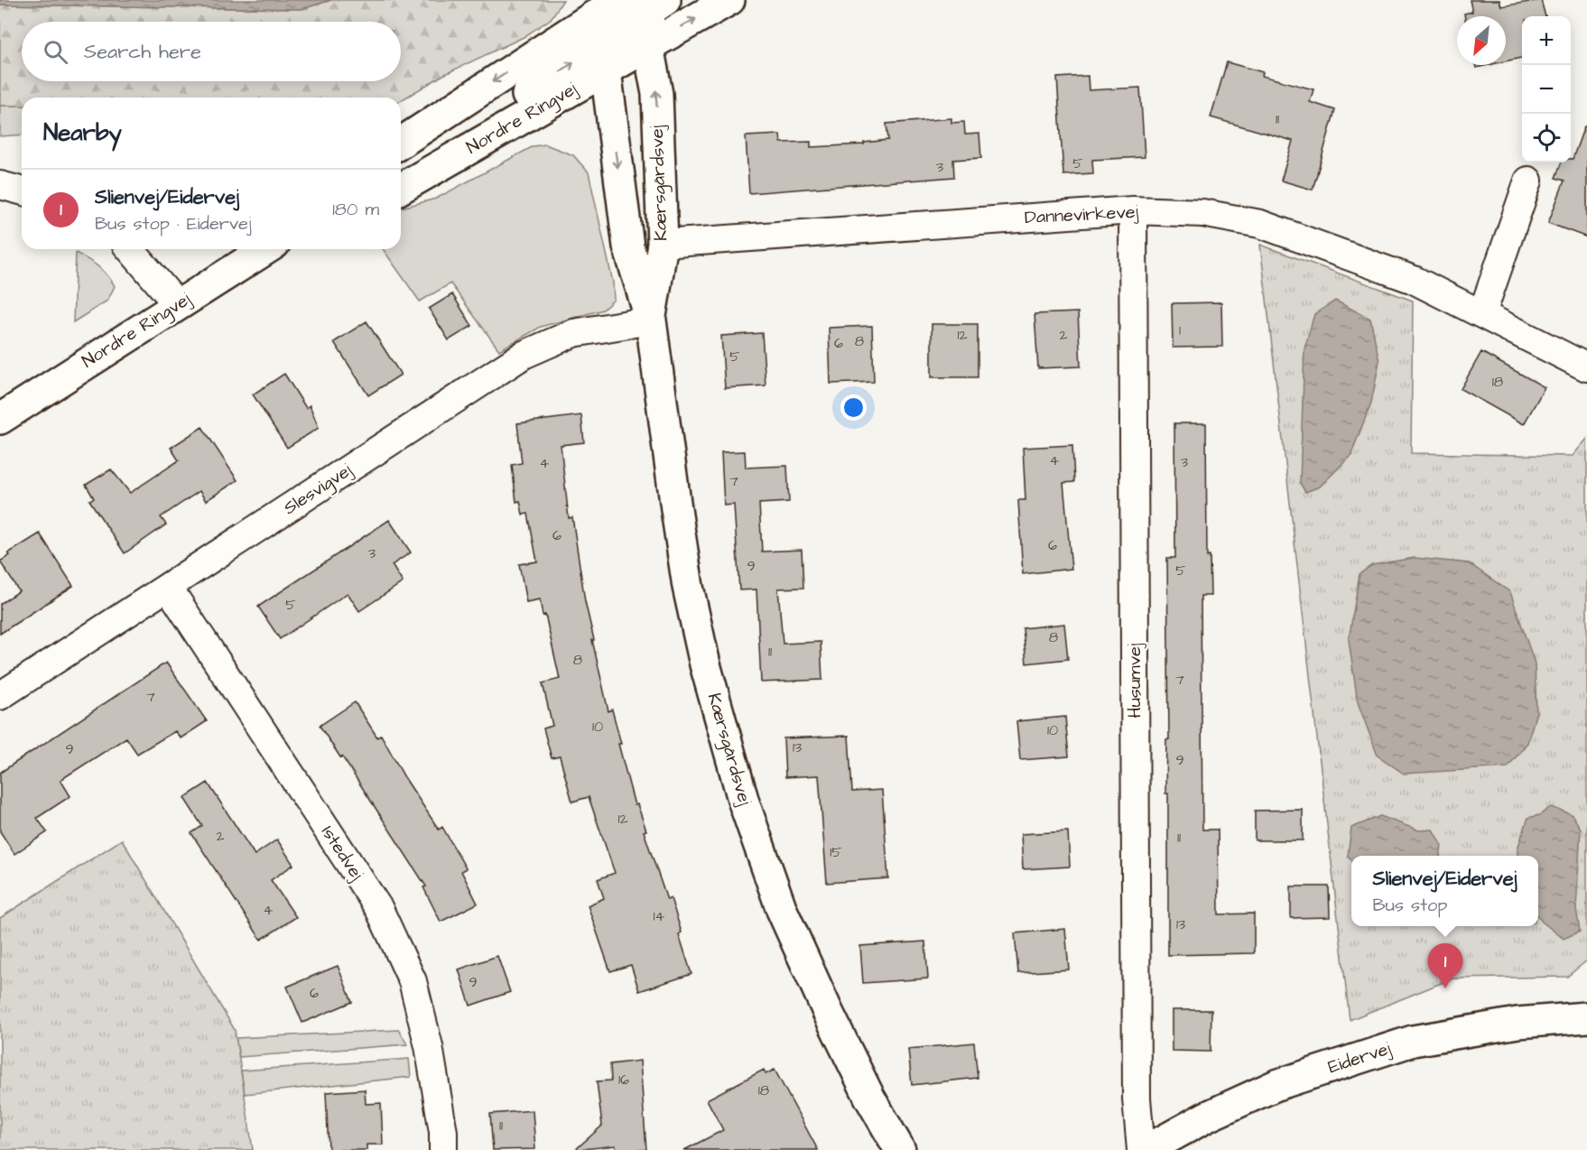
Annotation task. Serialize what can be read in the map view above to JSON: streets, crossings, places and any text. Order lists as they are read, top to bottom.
{
  "streets": {
    "street": [
      "Nordre Ringvej",
      "Kærsgårdsvej",
      "Dannevirkevej",
      "Slesvigvej",
      "Husumvej",
      "Istedvej",
      "Eidervej"
    ]
  },
  "crossings": [
    ["Nordre Ringvej", "Kærsgårdsvej"],
    ["Kærsgårdsvej", "Dannevirkevej"],
    ["Kærsgårdsvej", "Slesvigvej"],
    ["Dannevirkevej", "Husumvej"],
    ["Slesvigvej", "Istedvej"]
  ],
  "house_numbers": [
    "11",
    "5",
    "3",
    "1",
    "12",
    "2",
    "8",
    "6",
    "5",
    "18",
    "4",
    "3",
    "4",
    "7",
    "6",
    "6",
    "3",
    "9",
    "5",
    "5",
    "8",
    "11",
    "8",
    "7",
    "7",
    "10",
    "10",
    "13",
    "9",
    "9",
    "12",
    "2",
    "11",
    "15",
    "4",
    "14",
    "13",
    "9",
    "6",
    "16",
    "18",
    "11"
  ],
  "north": "bottom left",
  "page": {
    "map_buttons": ["+", "−"],
    "search": "Search here",
    "heading": "Nearby",
    "list": [
      {
        "mark": "1",
        "name": "Slienvej/Eidervej",
        "note": "Bus stop · Eidervej",
        "value": "180 m"
      }
    ],
    "popup": ["Slienvej/Eidervej", "Bus stop"],
    "pins": "1"
  }
}
